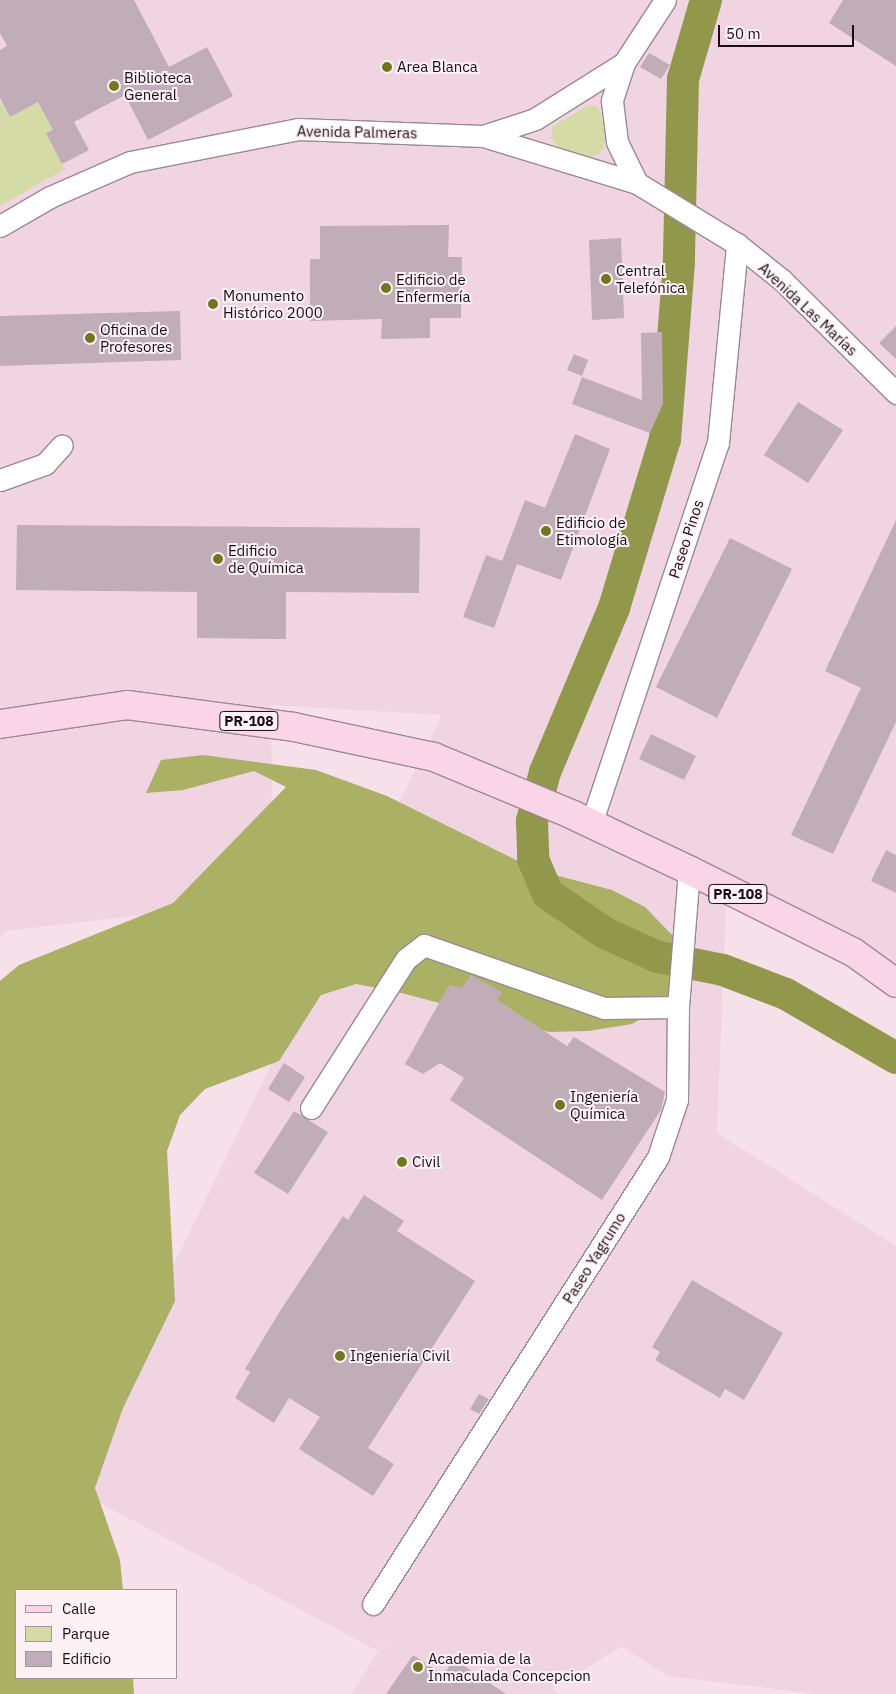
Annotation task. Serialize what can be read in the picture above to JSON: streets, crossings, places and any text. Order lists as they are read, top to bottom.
{
  "streets": {
    "main road": ["PR-108"],
    "street": [
      "Avenida Palmeras",
      "Avenida Las Marías",
      "Paseo Pinos",
      "Paseo Yagrumo"
    ]
  },
  "crossings": [
    ["Avenida Palmeras", "Avenida Las Marías"],
    ["Avenida Las Marías", "Paseo Pinos"],
    ["Paseo Pinos", "PR-108"],
    ["PR-108", "Paseo Yagrumo"]
  ],
  "places": [
    "Area Blanca",
    "Biblioteca General",
    "Central Telefónica",
    "Edificio de Enfermería",
    "Monumento Histórico 2000",
    "Oficina de Profesores",
    "Edificio de Etimología",
    "Edificio de Química",
    "Ingeniería Química",
    "Civil",
    "Ingeniería Civil",
    "Academia de la Inmaculada Concepcion"
  ],
  "legend": ["Calle", "Parque", "Edificio"],
  "scale_bar": "50 m"
}
